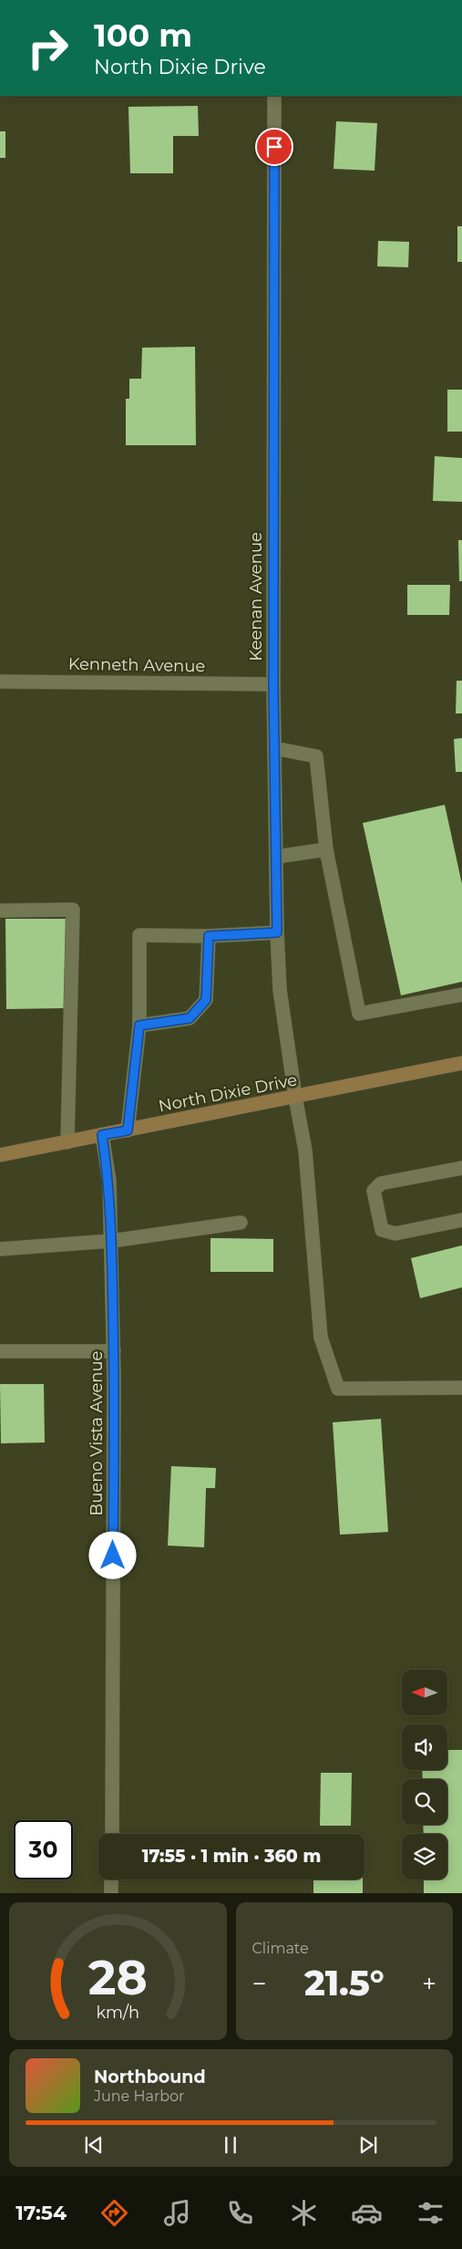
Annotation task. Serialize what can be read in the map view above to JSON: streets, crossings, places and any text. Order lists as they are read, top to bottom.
{
  "streets": {
    "main road": ["North Dixie Drive"],
    "street": ["Keenan Avenue", "Kenneth Avenue", "Bueno Vista Avenue"]
  },
  "crossings": [
    ["Keenan Avenue", "Kenneth Avenue"],
    ["Keenan Avenue", "North Dixie Drive"],
    ["North Dixie Drive", "Bueno Vista Avenue"]
  ],
  "north": "left",
  "page": {
    "turn": ["100 m", "North Dixie Drive"],
    "limit": "30",
    "trip": "17:55 · 1 min · 360 m",
    "tile": "Climate",
    "heat": ["−", "21.5°", "+"],
    "song": ["Northbound", "June Harbor"],
    "tabs": "17:54",
    "gauge": ["28", "km/h"]
  }
}
